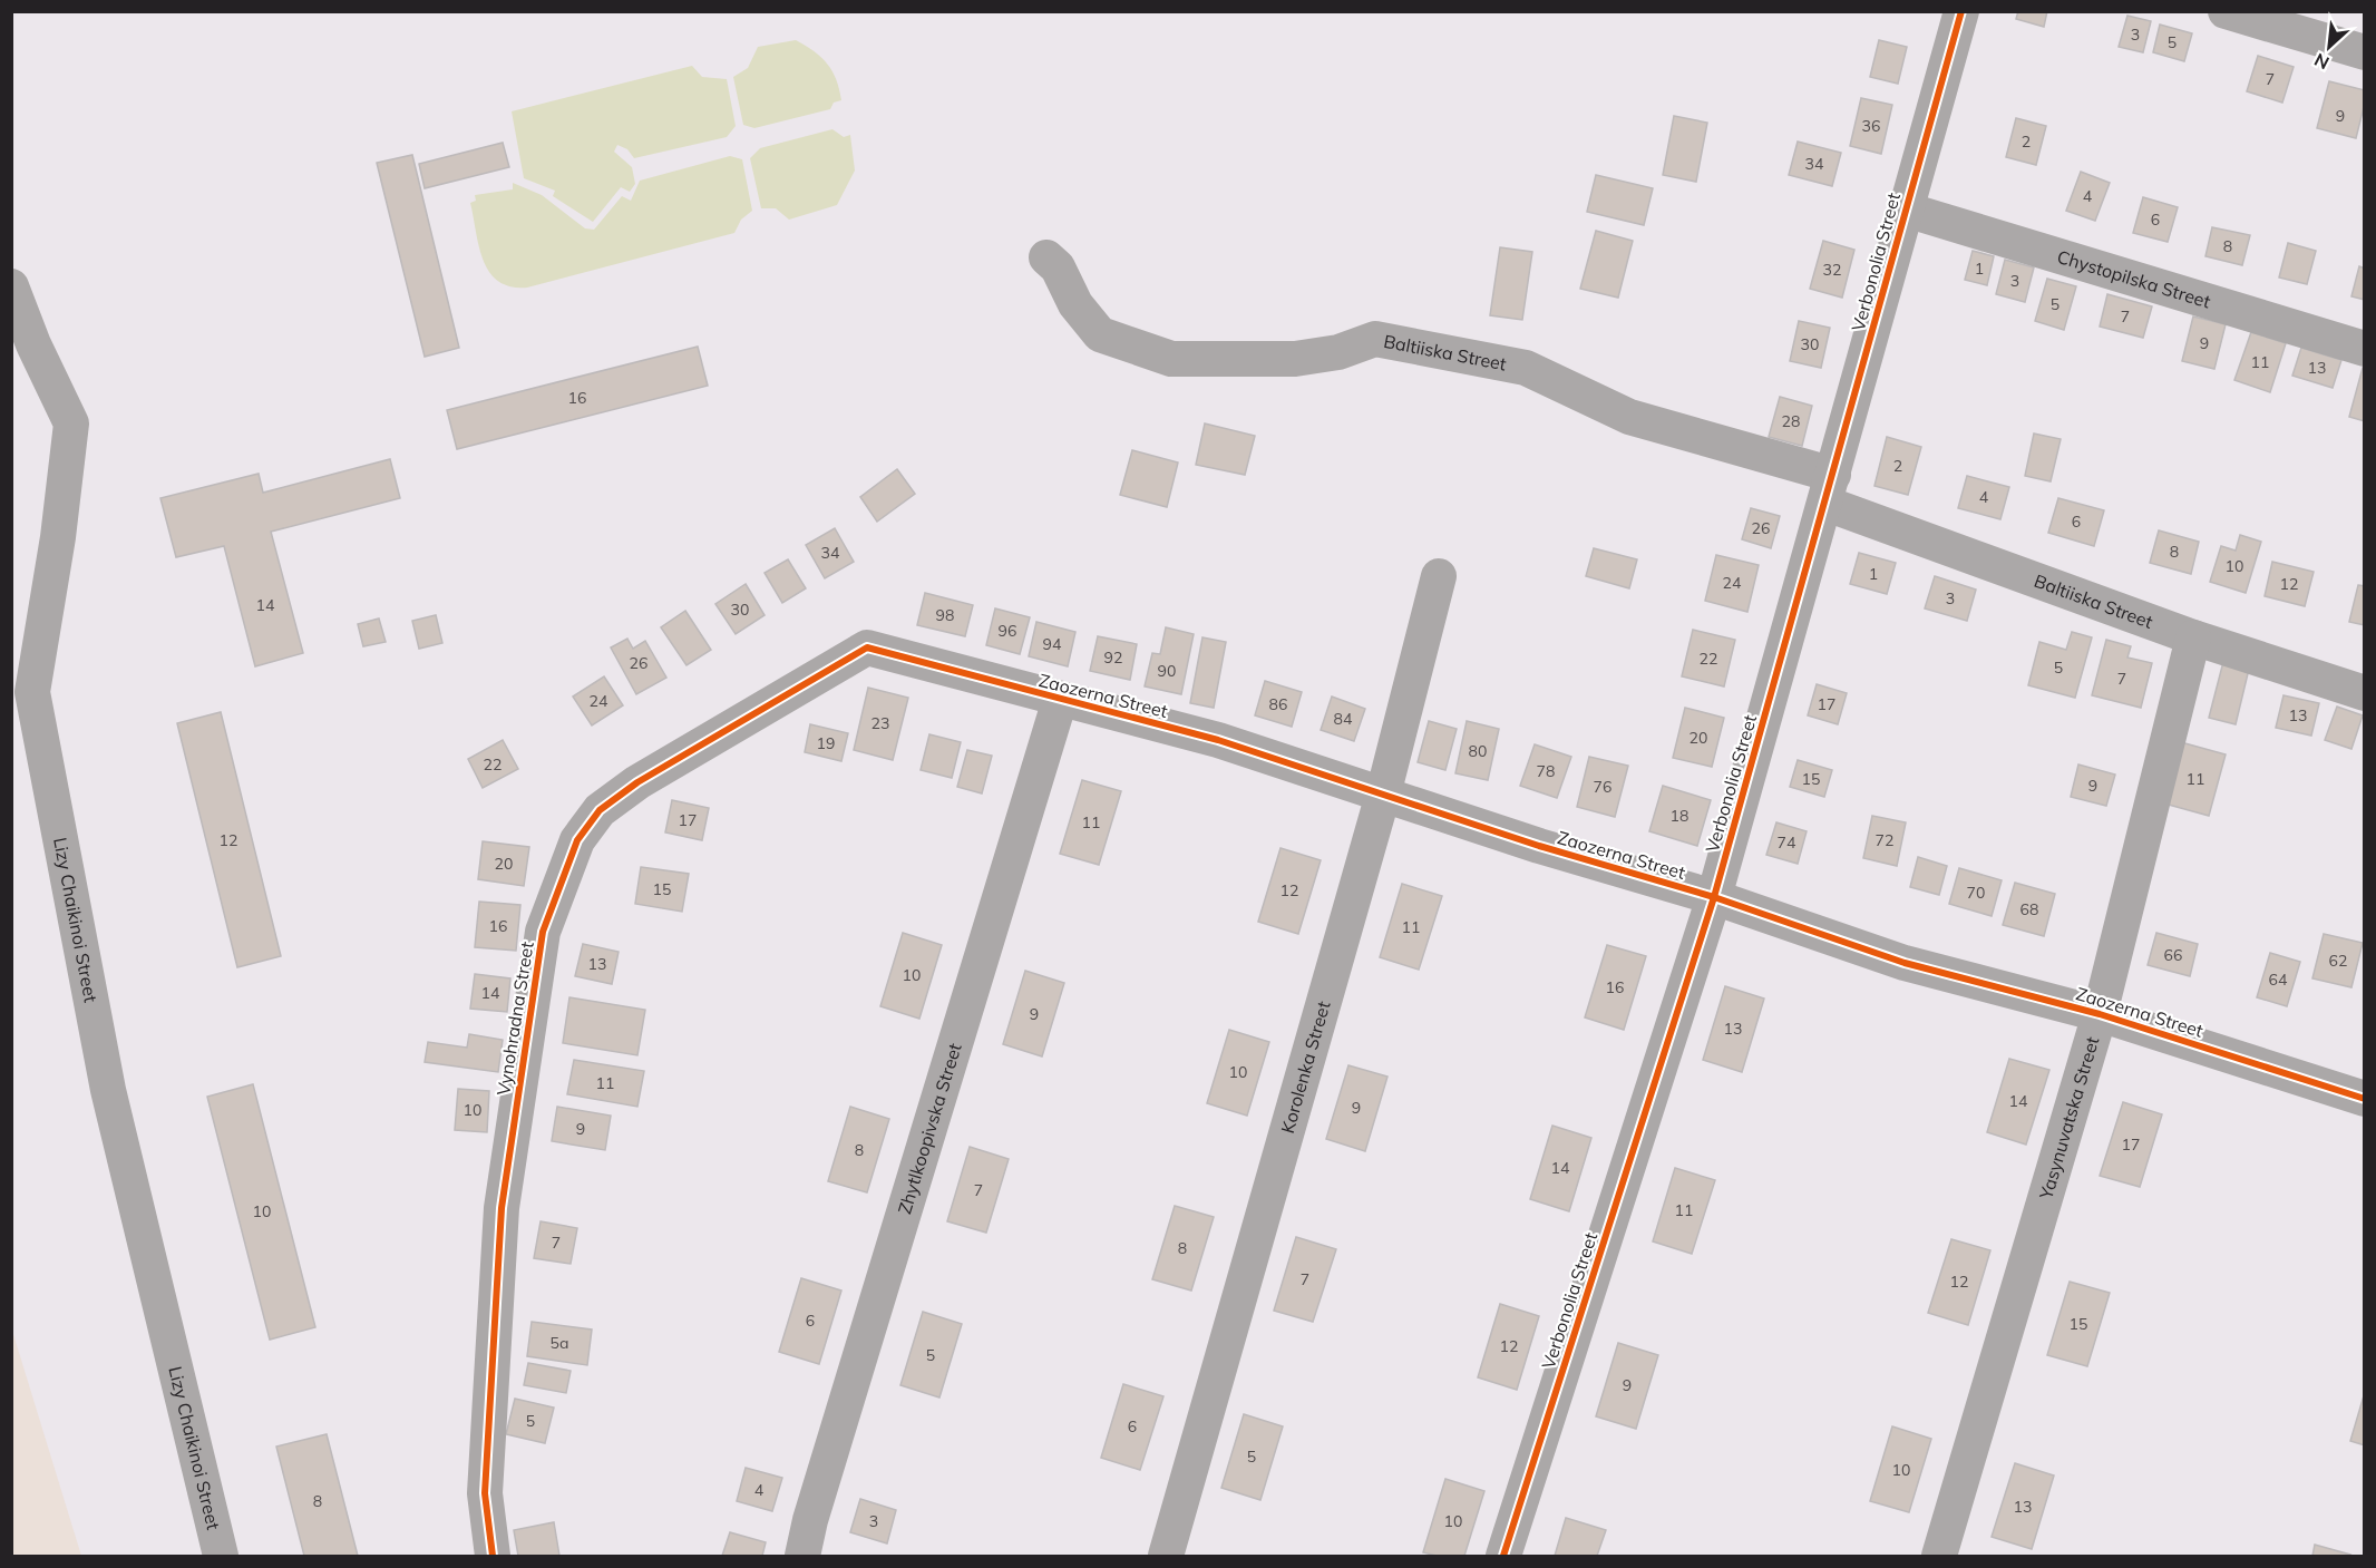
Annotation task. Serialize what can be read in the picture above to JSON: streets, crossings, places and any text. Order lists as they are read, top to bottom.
{
  "streets": {
    "street": [
      "Verbonolia Street",
      "Chystopilska Street",
      "Baltiiska Street",
      "Zaozerna Street",
      "Lizy Chaikinoi Street",
      "Vynohradna Street",
      "Korolenka Street",
      "Yasynuvatska Street",
      "Zhytlkoopivska Street"
    ]
  },
  "crossings": [
    ["Verbonolia Street", "Chystopilska Street"],
    ["Verbonolia Street", "Baltiiska Street"],
    ["Verbonolia Street", "Zaozerna Street"],
    ["Baltiiska Street", "Yasynuvatska Street"],
    ["Zaozerna Street", "Vynohradna Street"],
    ["Zaozerna Street", "Korolenka Street"],
    ["Zaozerna Street", "Yasynuvatska Street"],
    ["Zaozerna Street", "Zhytlkoopivska Street"]
  ],
  "house_numbers": [
    "3",
    "5",
    "7",
    "9",
    "36",
    "2",
    "34",
    "4",
    "6",
    "8",
    "1",
    "32",
    "3",
    "5",
    "7",
    "9",
    "30",
    "11",
    "13",
    "16",
    "28",
    "2",
    "4",
    "6",
    "26",
    "8",
    "34",
    "10",
    "1",
    "24",
    "12",
    "3",
    "14",
    "30",
    "98",
    "96",
    "94",
    "92",
    "22",
    "26",
    "5",
    "90",
    "7",
    "24",
    "86",
    "17",
    "13",
    "84",
    "23",
    "20",
    "19",
    "80",
    "22",
    "78",
    "15",
    "11",
    "9",
    "76",
    "18",
    "17",
    "11",
    "12",
    "72",
    "74",
    "20",
    "15",
    "12",
    "70",
    "68",
    "16",
    "11",
    "66",
    "62",
    "13",
    "10",
    "64",
    "16",
    "14",
    "9",
    "13",
    "10",
    "11",
    "14",
    "9",
    "10",
    "9",
    "17",
    "8",
    "14",
    "7",
    "11",
    "10",
    "7",
    "8",
    "7",
    "12",
    "6",
    "15",
    "5а",
    "12",
    "5",
    "9",
    "5",
    "6",
    "5",
    "10",
    "4",
    "8",
    "13",
    "3",
    "10"
  ],
  "north": "bottom left"
}
